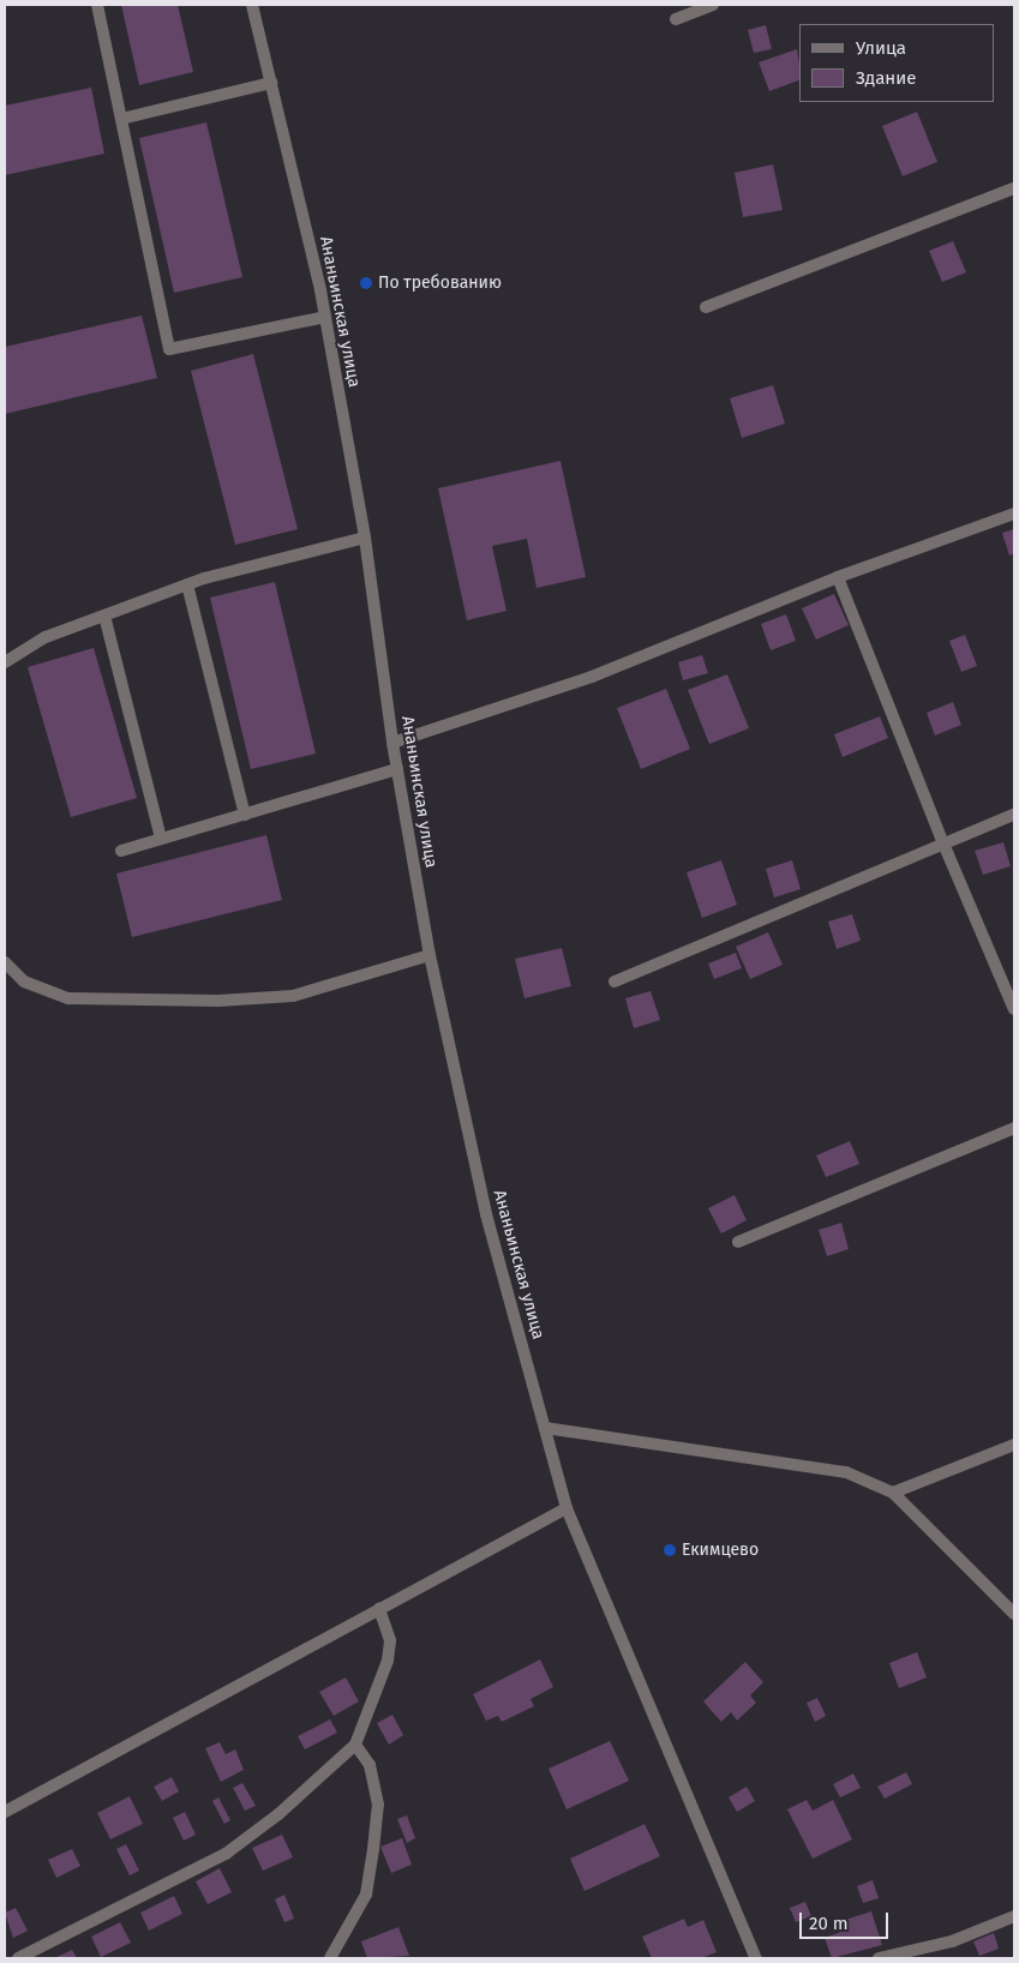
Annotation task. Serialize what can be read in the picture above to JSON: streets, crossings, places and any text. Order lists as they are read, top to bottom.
{
  "streets": {
    "street": ["Ананьинская улица"]
  },
  "places": ["По требованию", "Екимцево"],
  "legend": ["Улица", "Здание"],
  "scale_bar": "20 m"
}
